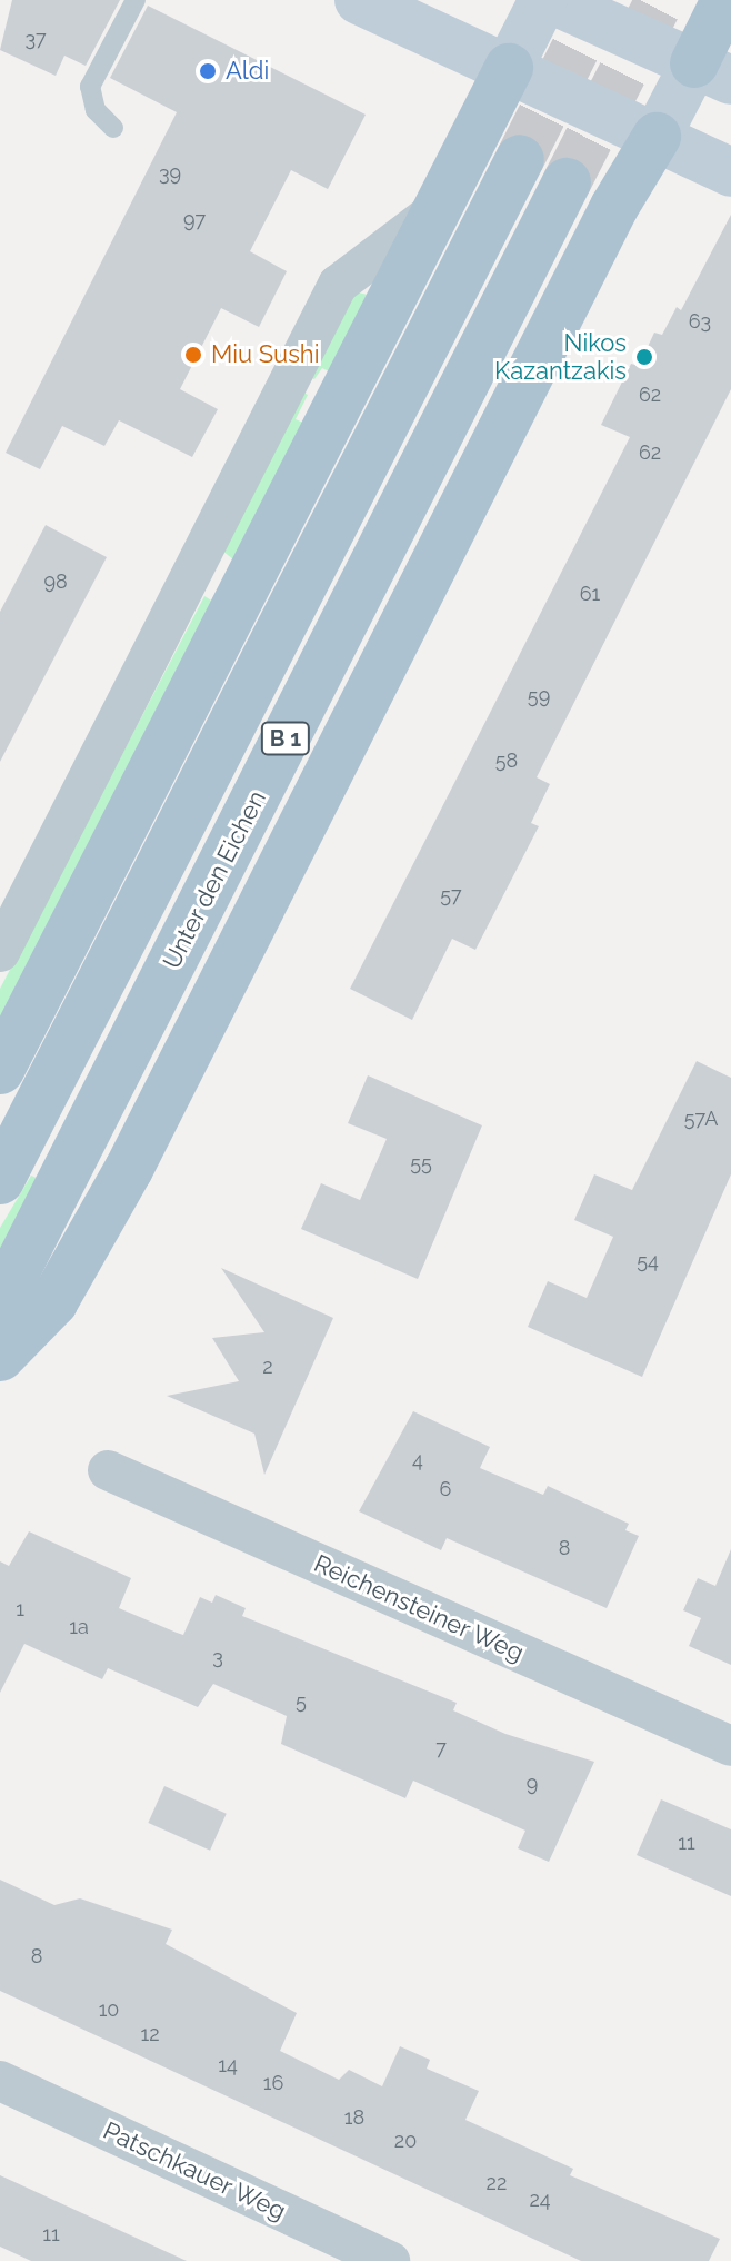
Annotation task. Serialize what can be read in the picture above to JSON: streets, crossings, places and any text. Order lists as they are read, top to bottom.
{
  "streets": {
    "main road": ["B 1", "Unter den Eichen"],
    "street": ["Reichensteiner Weg", "Patschkauer Weg"]
  },
  "places": ["Aldi", "Miu Sushi", "Nikos Kazantzakis"],
  "house_numbers": [
    "37",
    "39",
    "97",
    "63",
    "62",
    "62",
    "98",
    "61",
    "59",
    "58",
    "57",
    "57A",
    "55",
    "54",
    "2",
    "4",
    "6",
    "8",
    "1",
    "1a",
    "3",
    "5",
    "7",
    "9",
    "11",
    "8",
    "10",
    "12",
    "14",
    "16",
    "18",
    "20",
    "22",
    "24",
    "11"
  ]
}
